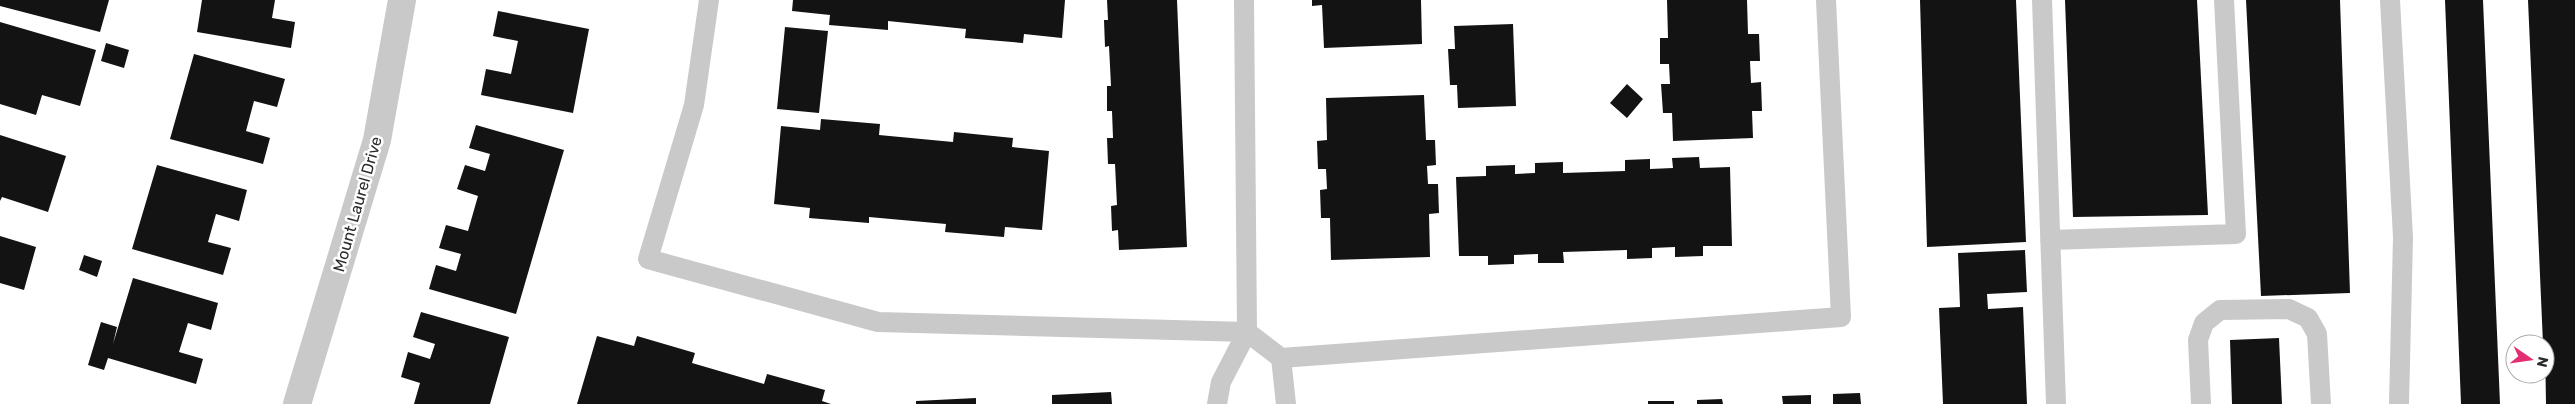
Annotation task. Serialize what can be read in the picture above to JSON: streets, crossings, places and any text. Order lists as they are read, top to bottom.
{
  "streets": {
    "street": ["Mount Laurel Drive"]
  },
  "north": "right"
}
